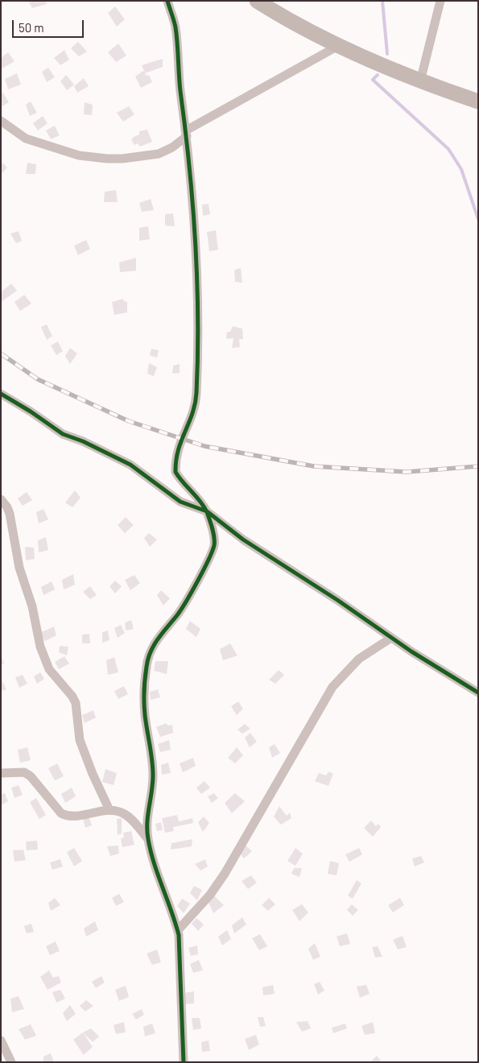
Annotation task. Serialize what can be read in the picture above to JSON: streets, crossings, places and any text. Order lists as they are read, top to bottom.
{
  "scale_bar": "50 m"
}
